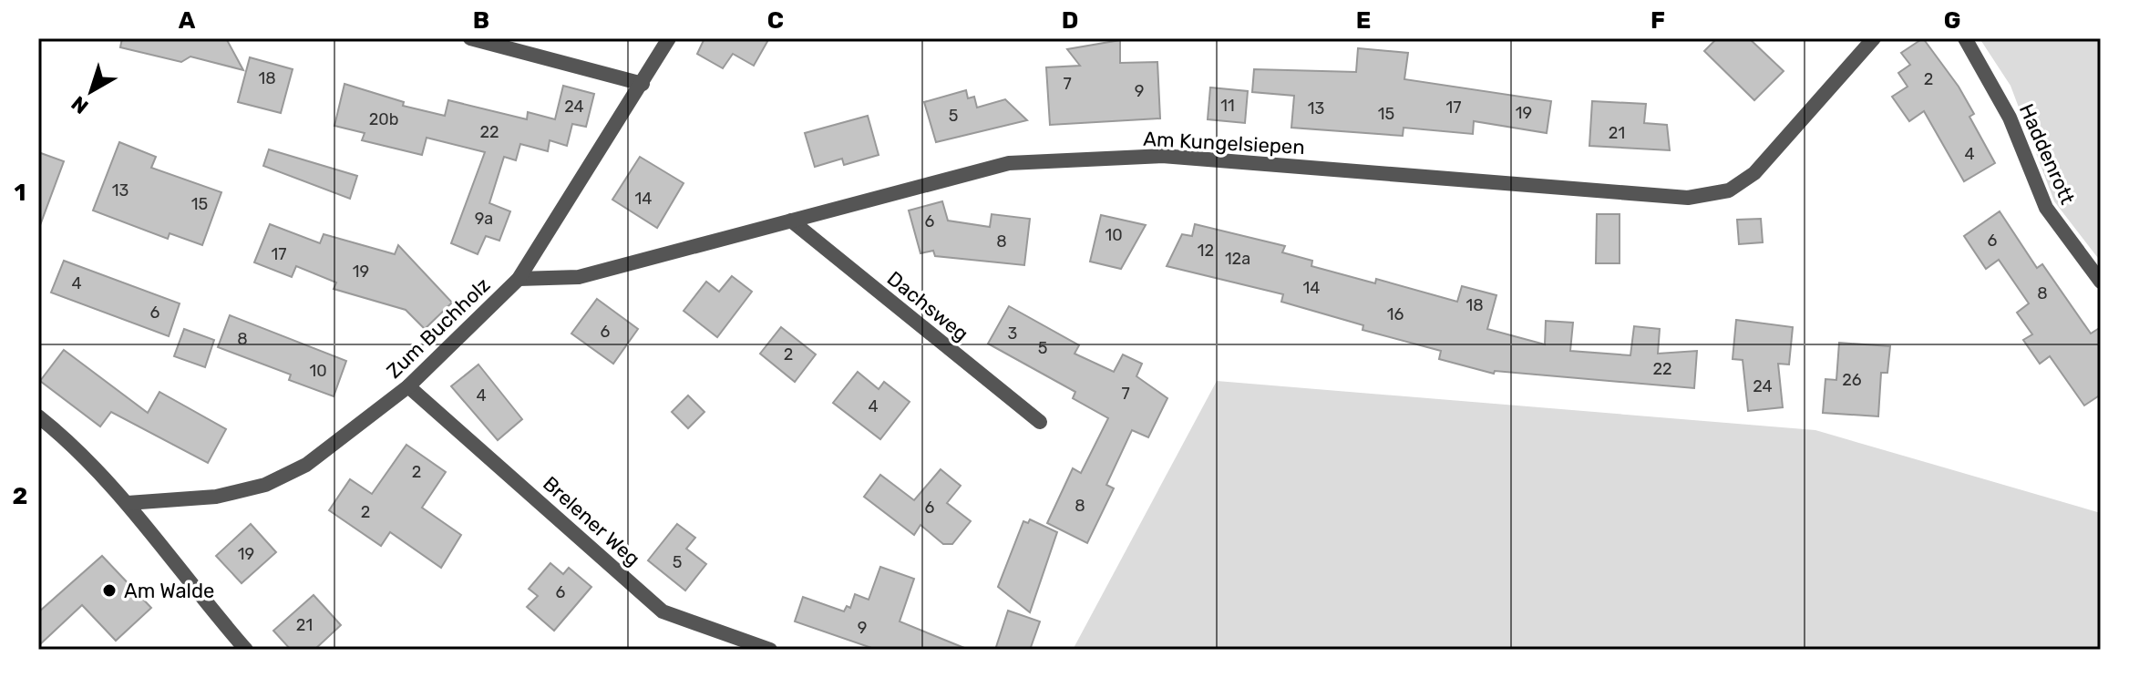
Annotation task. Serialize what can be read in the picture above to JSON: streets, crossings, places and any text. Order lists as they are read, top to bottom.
{
  "streets": {
    "street": [
      "Am Kungelsiepen",
      "Haddenrott",
      "Dachsweg",
      "Zum Buchholz",
      "Brelener Weg"
    ]
  },
  "crossings": [
    ["Am Kungelsiepen", "Dachsweg"],
    ["Am Kungelsiepen", "Zum Buchholz"],
    ["Zum Buchholz", "Brelener Weg"]
  ],
  "places": ["Am Walde"],
  "house_numbers": [
    "18",
    "2",
    "7",
    "9",
    "11",
    "24",
    "17",
    "13",
    "19",
    "15",
    "5",
    "20b",
    "22",
    "21",
    "4",
    "13",
    "14",
    "15",
    "9a",
    "6",
    "10",
    "6",
    "8",
    "12",
    "17",
    "12a",
    "19",
    "4",
    "14",
    "8",
    "18",
    "6",
    "16",
    "6",
    "3",
    "8",
    "5",
    "2",
    "22",
    "10",
    "26",
    "24",
    "7",
    "4",
    "4",
    "2",
    "8",
    "6",
    "2",
    "19",
    "5",
    "6",
    "21",
    "9"
  ],
  "north": "bottom left",
  "grid": {
    "columns": [
      "A",
      "B",
      "C",
      "D",
      "E",
      "F",
      "G"
    ],
    "rows": ["1", "2"]
  }
}
